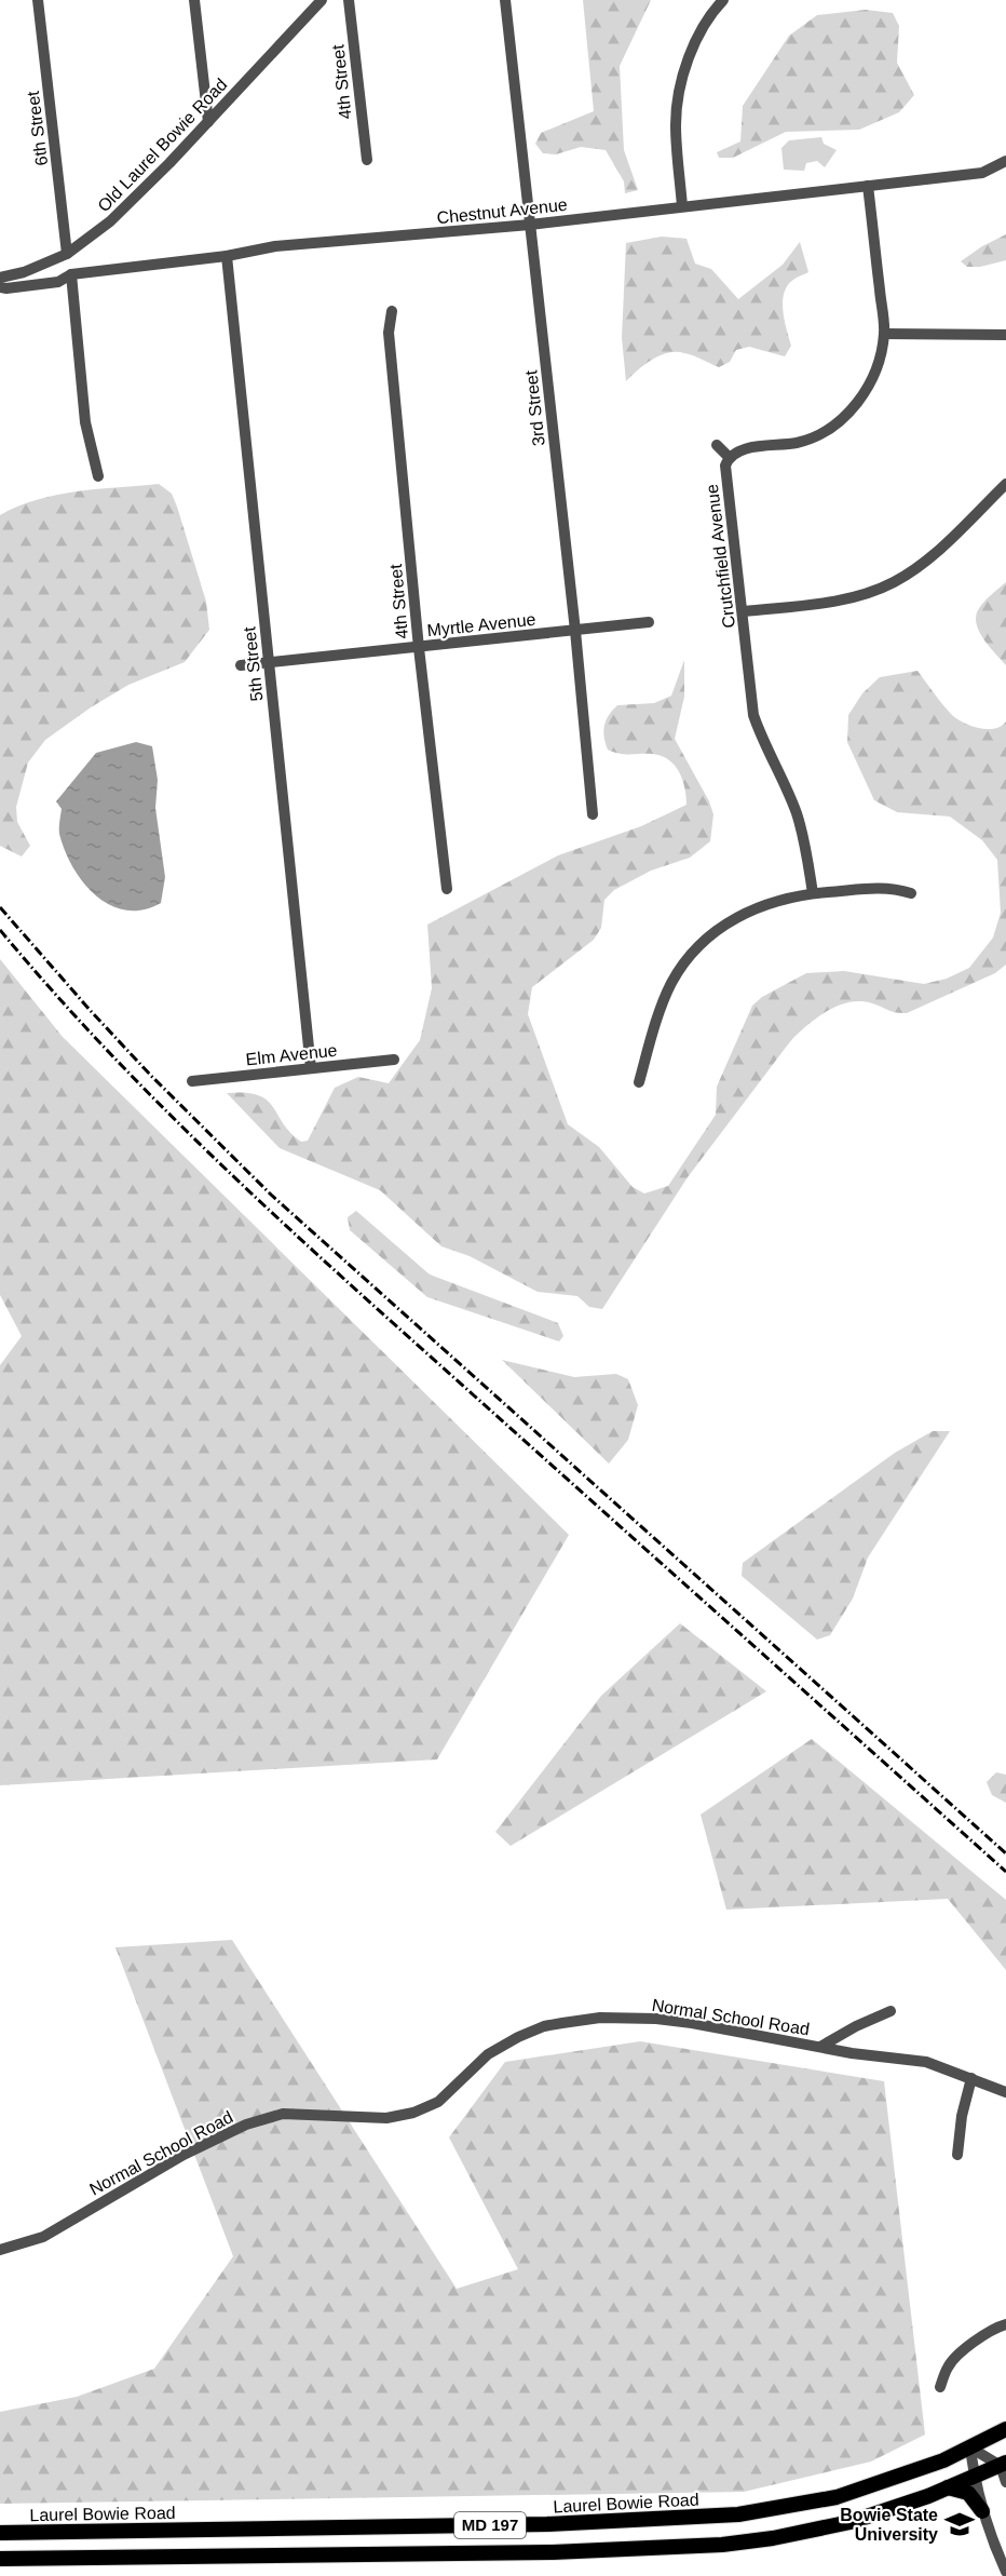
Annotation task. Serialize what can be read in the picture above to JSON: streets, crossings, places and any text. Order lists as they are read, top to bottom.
{
  "streets": {
    "main road": ["Laurel Bowie Road", "MD 197"],
    "street": [
      "4th Street",
      "6th Street",
      "Old Laurel Bowie Road",
      "Chestnut Avenue",
      "3rd Street",
      "Crutchfield Avenue",
      "Myrtle Avenue",
      "5th Street",
      "Elm Avenue",
      "Normal School Road"
    ]
  },
  "crossings": [
    ["4th Street", "Myrtle Avenue"],
    ["6th Street", "Old Laurel Bowie Road"],
    ["Chestnut Avenue", "3rd Street"],
    ["Chestnut Avenue", "5th Street"],
    ["3rd Street", "Myrtle Avenue"],
    ["Myrtle Avenue", "5th Street"],
    ["5th Street", "Elm Avenue"]
  ],
  "places": {
    "school or university": ["Bowie State University"]
  }
}
